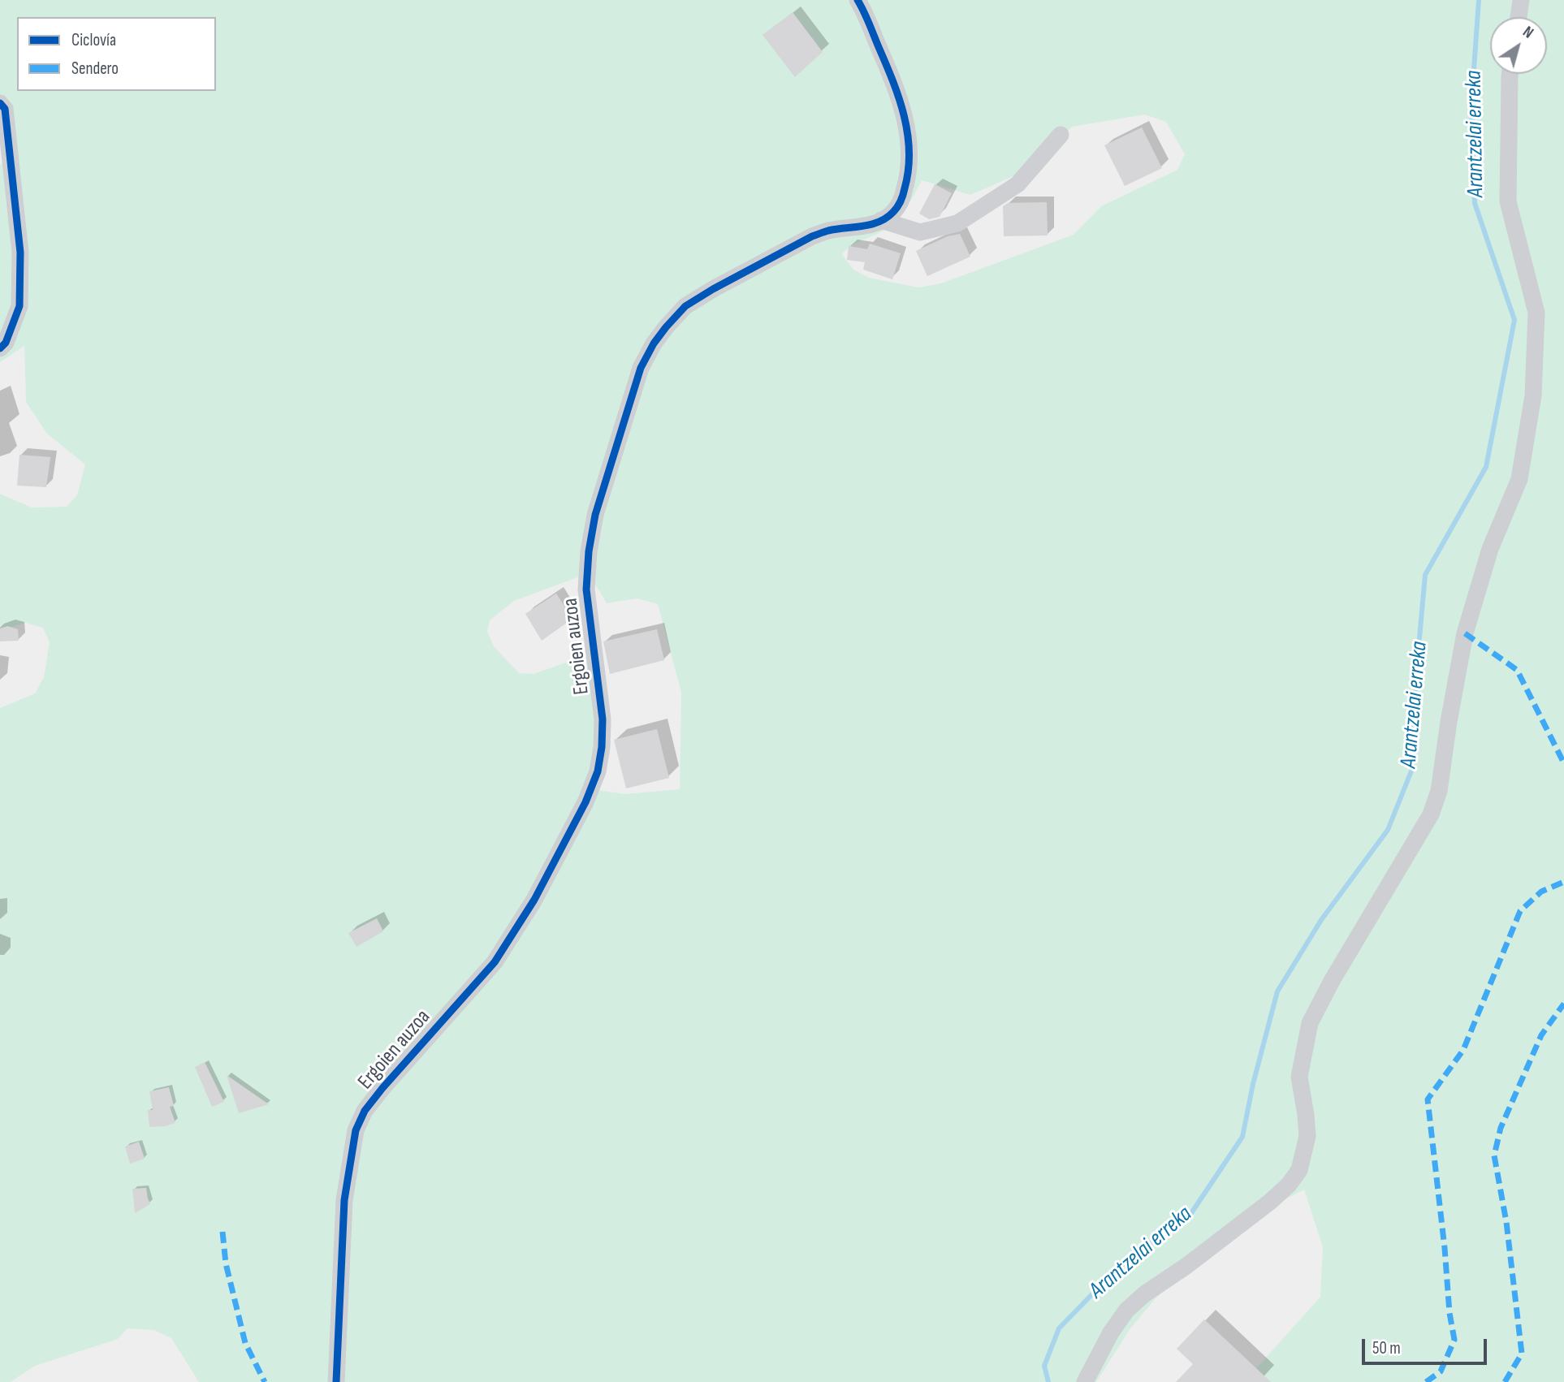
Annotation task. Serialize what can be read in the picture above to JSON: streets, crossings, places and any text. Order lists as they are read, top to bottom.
{
  "streets": {
    "street": ["Ergoien auzoa"]
  },
  "water": ["Arantzelai erreka"],
  "legend": ["Ciclovía", "Sendero"],
  "scale_bar": "50 m",
  "north": "top right"
}
